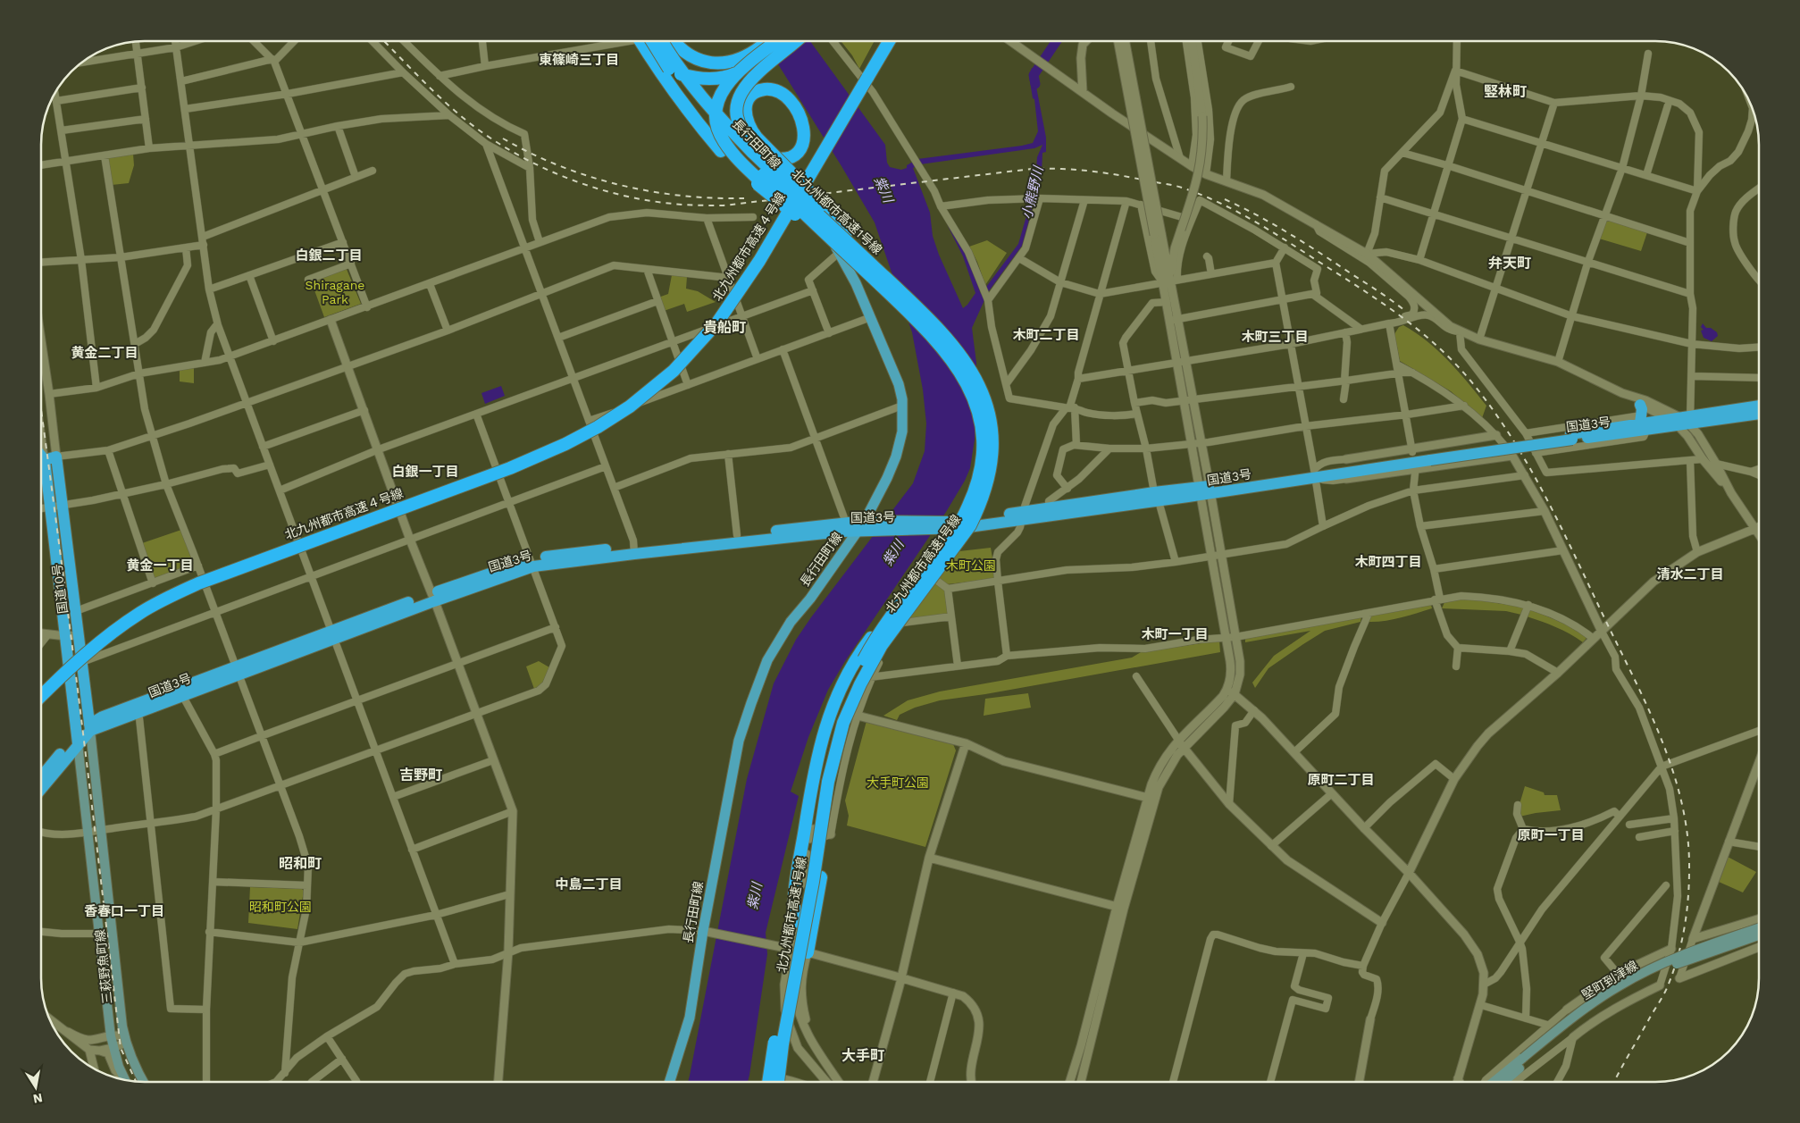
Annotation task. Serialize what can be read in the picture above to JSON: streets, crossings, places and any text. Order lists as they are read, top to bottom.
{
  "streets": {
    "highway": [
      "北九州都市高速1号線",
      "北九州都市高速４号線",
      "国道3号",
      "国道10号"
    ],
    "main road": ["長行田町線", "三萩野魚町線", "堅町到津線"]
  },
  "crossings": [
    ["長行田町線", "国道3号"],
    ["国道3号", "国道10号"],
    ["国道3号", "三萩野魚町線"],
    ["国道10号", "三萩野魚町線"]
  ],
  "districts": [
    "東篠崎三丁目",
    "竪林町",
    "白銀二丁目",
    "弁天町",
    "貴船町",
    "木町二丁目",
    "木町三丁目",
    "黄金二丁目",
    "白銀一丁目",
    "木町四丁目",
    "黄金一丁目",
    "清水二丁目",
    "木町一丁目",
    "吉野町",
    "原町二丁目",
    "原町一丁目",
    "昭和町",
    "中島二丁目",
    "香春口一丁目",
    "大手町"
  ],
  "water": ["紫川", "小熊野川"],
  "parks": [
    "Shiragane Park",
    "木町公園",
    "大手町公園",
    "昭和町公園"
  ],
  "north": "bottom"
}
